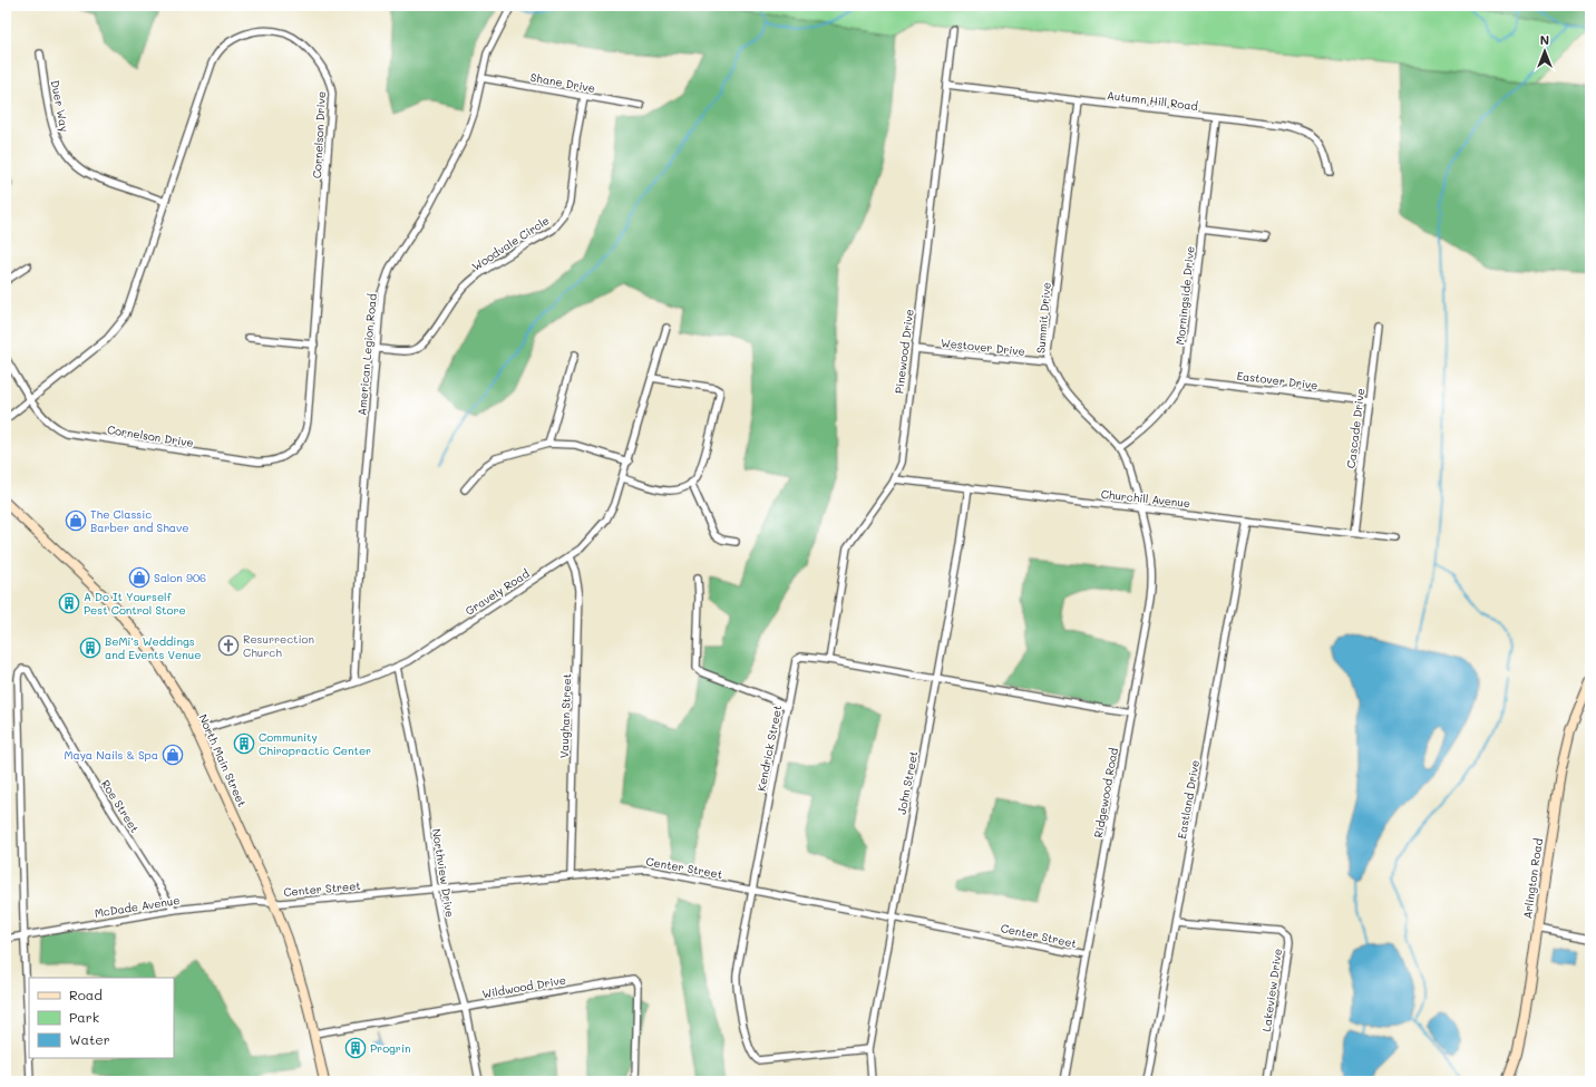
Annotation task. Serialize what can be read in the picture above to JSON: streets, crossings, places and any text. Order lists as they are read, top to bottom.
{
  "streets": {
    "main road": ["North Main Street", "Arlington Road"],
    "street": [
      "Shane Drive",
      "Autumn Hill Road",
      "Duer Way",
      "Cornelson Drive",
      "Woodvale Circle",
      "Morningside Drive",
      "Summit Drive",
      "Westover Drive",
      "Pinewood Drive",
      "American Legion Road",
      "Eastover Drive",
      "Cascade Drive",
      "Churchill Avenue",
      "Gravely Road",
      "Vaughan Street",
      "Kendrick Street",
      "John Street",
      "Ridgewood Road",
      "Eastland Drive",
      "Roe Street",
      "Center Street",
      "Northview Drive",
      "McDade Avenue",
      "Wildwood Drive",
      "Lakeview Drive"
    ]
  },
  "crossings": [
    ["Shane Drive", "Woodvale Circle"],
    ["Shane Drive", "American Legion Road"],
    ["Autumn Hill Road", "Morningside Drive"],
    ["Autumn Hill Road", "Summit Drive"],
    ["Autumn Hill Road", "Pinewood Drive"],
    ["Duer Way", "Cornelson Drive"],
    ["Woodvale Circle", "American Legion Road"],
    ["Morningside Drive", "Summit Drive"],
    ["Morningside Drive", "Eastover Drive"],
    ["Summit Drive", "Westover Drive"],
    ["Summit Drive", "Churchill Avenue"],
    ["Summit Drive", "Ridgewood Road"],
    ["Westover Drive", "Pinewood Drive"],
    ["Pinewood Drive", "Churchill Avenue"],
    ["Pinewood Drive", "Kendrick Street"],
    ["American Legion Road", "Gravely Road"],
    ["Eastover Drive", "Cascade Drive"],
    ["Cascade Drive", "Churchill Avenue"],
    ["Churchill Avenue", "John Street"],
    ["Churchill Avenue", "Ridgewood Road"],
    ["Churchill Avenue", "Eastland Drive"],
    ["Gravely Road", "Vaughan Street"],
    ["Gravely Road", "North Main Street"],
    ["Gravely Road", "Northview Drive"],
    ["Vaughan Street", "Center Street"],
    ["Kendrick Street", "John Street"],
    ["Kendrick Street", "Ridgewood Road"],
    ["Kendrick Street", "Center Street"],
    ["North Main Street", "Center Street"],
    ["North Main Street", "McDade Avenue"],
    ["North Main Street", "Wildwood Drive"],
    ["John Street", "Center Street"],
    ["Ridgewood Road", "Center Street"],
    ["Eastland Drive", "Lakeview Drive"],
    ["Roe Street", "McDade Avenue"],
    ["Center Street", "Northview Drive"],
    ["Center Street", "McDade Avenue"],
    ["Northview Drive", "Wildwood Drive"]
  ],
  "places": {
    "shop": ["The Classic Barber and Shave", "Salon 906", "Maya Nails & Spa"],
    "building": [
      "A Do It Yourself Pest Control Store",
      "BeMi's Weddings and Events Venue",
      "Community Chiropractic Center",
      "Progrin"
    ],
    "church": ["Resurrection Church"]
  },
  "legend": ["Road", "Park", "Water"],
  "north": "top"
}
